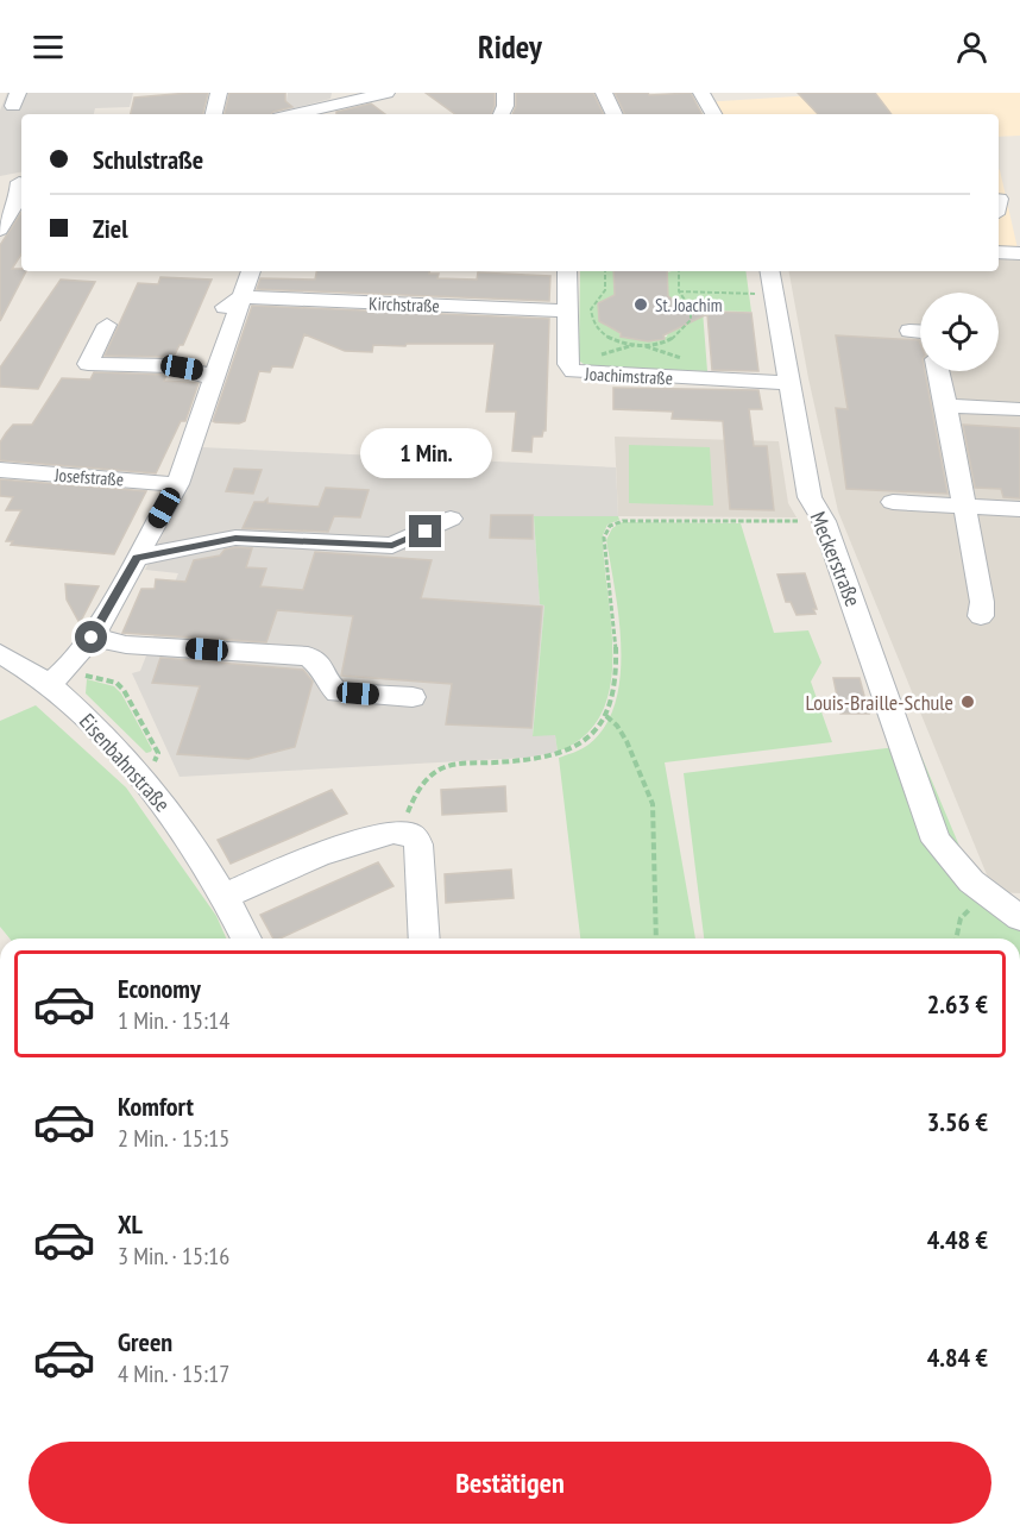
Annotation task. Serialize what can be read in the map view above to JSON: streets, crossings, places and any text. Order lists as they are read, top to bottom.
{
  "streets": {
    "street": [
      "Kirchstraße",
      "Joachimstraße",
      "Josefstraße",
      "Meckerstraße",
      "Eisenbahnstraße"
    ]
  },
  "crossings": [
    ["Kirchstraße", "Joachimstraße"],
    ["Joachimstraße", "Meckerstraße"]
  ],
  "places": ["St. Joachim", "Louis-Braille-Schule"],
  "page": {
    "header": "Ridey",
    "banner": ["Schulstraße", "Ziel"],
    "bubble": "1 Min.",
    "list": [
      {
        "name": "Economy",
        "note": "1 Min. · 15:14",
        "value": "2.63 €"
      },
      {
        "name": "Komfort",
        "note": "2 Min. · 15:15",
        "value": "3.56 €"
      },
      {
        "name": "XL",
        "note": "3 Min. · 15:16",
        "value": "4.48 €"
      },
      {
        "name": "Green",
        "note": "4 Min. · 15:17",
        "value": "4.84 €"
      }
    ],
    "buttons": "Bestätigen"
  }
}
